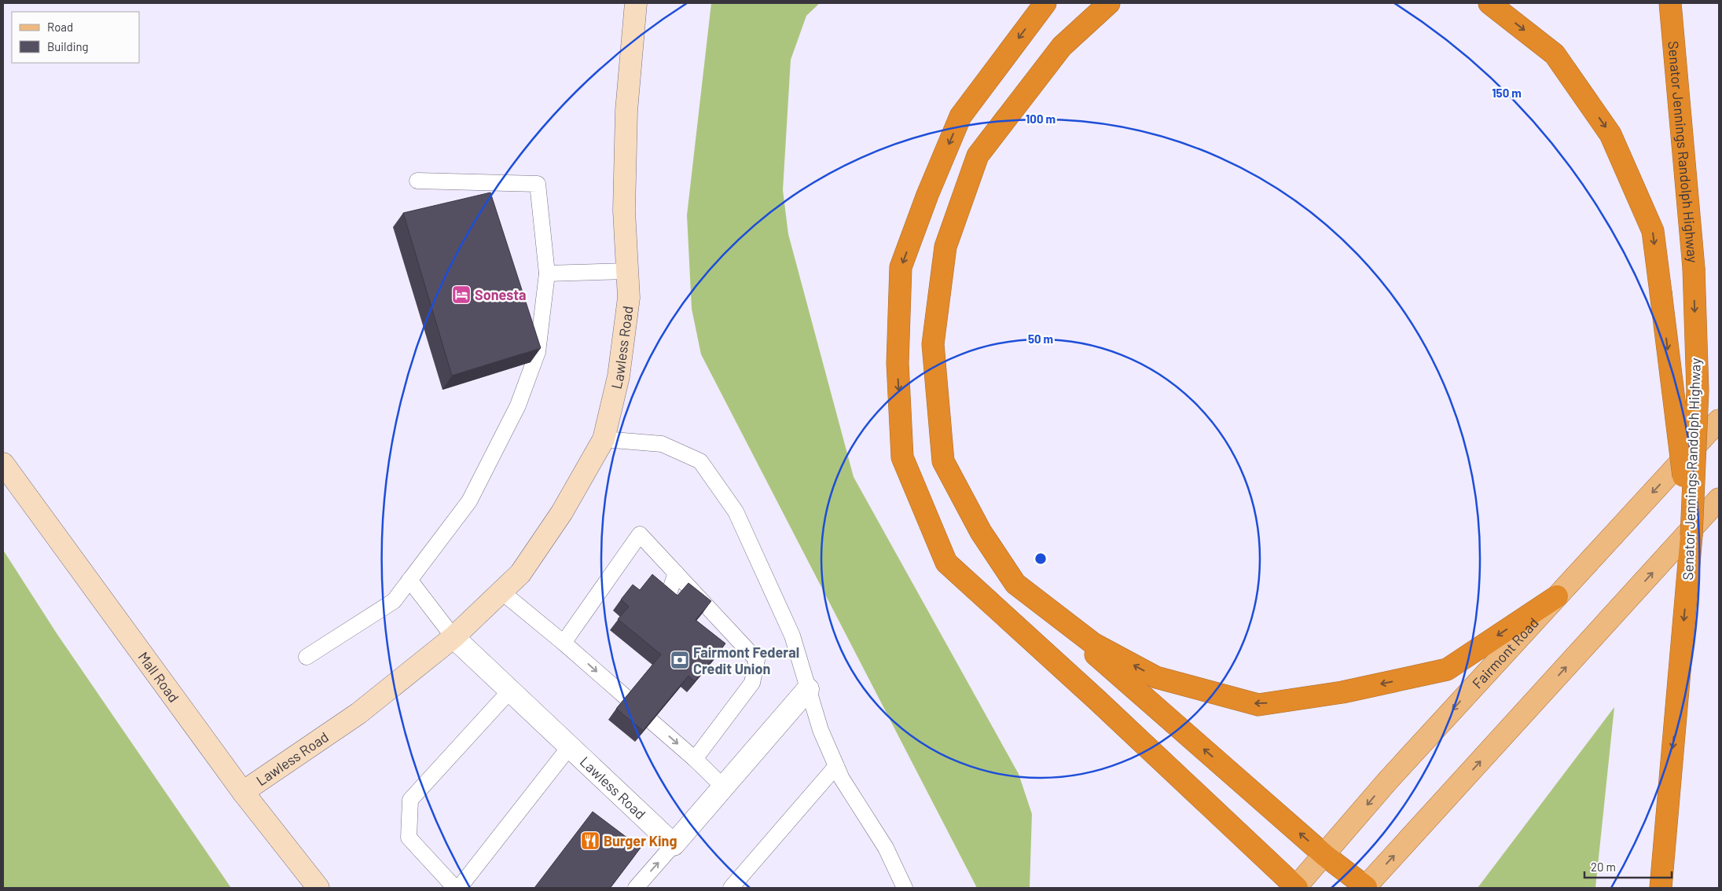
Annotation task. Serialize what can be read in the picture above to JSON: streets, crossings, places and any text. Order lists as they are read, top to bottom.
{
  "streets": {
    "highway": ["Senator Jennings Randolph Highway"],
    "main road": ["Fairmont Road"],
    "street": ["Lawless Road", "Mall Road"]
  },
  "crossings": [
    ["Lawless Road", "Mall Road"]
  ],
  "one_way": ["Senator Jennings Randolph Highway"],
  "places": {
    "hotel": ["Sonesta"],
    "bank": ["Fairmont Federal Credit Union"],
    "restaurant": ["Burger King"]
  },
  "legend": ["Road", "Building"],
  "scale_bar": "20 m",
  "rings": ["150 m", "100 m", "50 m"]
}
